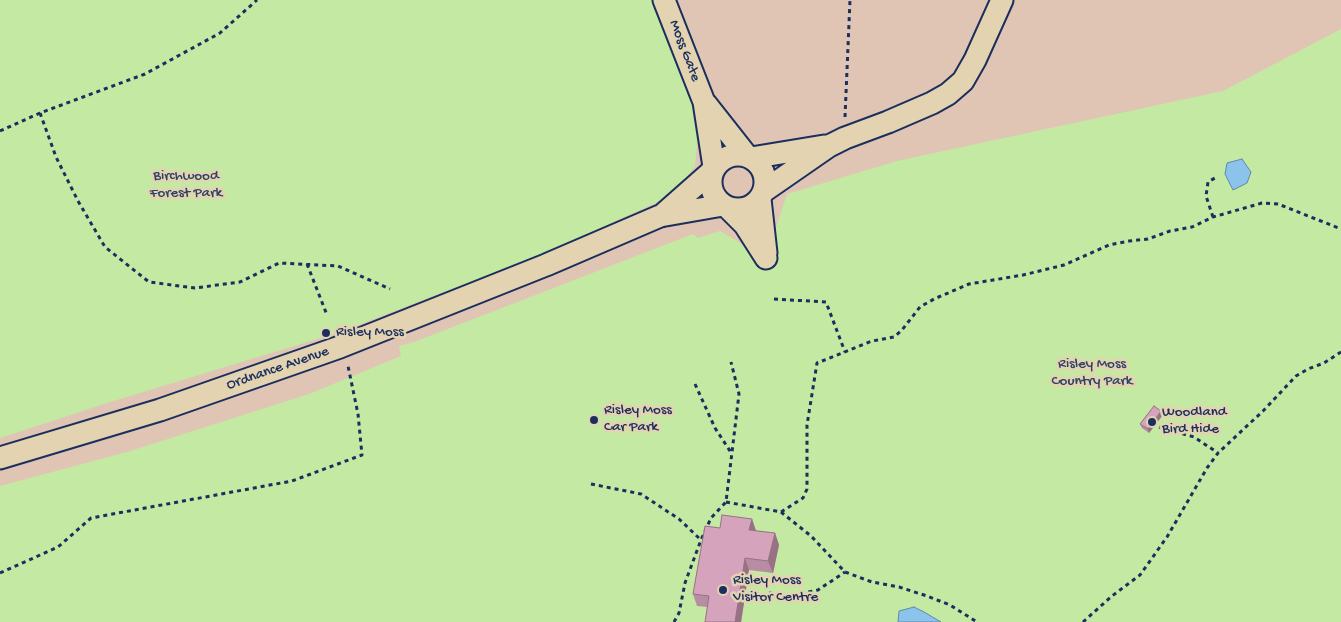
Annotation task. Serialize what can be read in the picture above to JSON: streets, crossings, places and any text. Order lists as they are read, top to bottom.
{
  "streets": {
    "street": ["Moss Gate", "Ordnance Avenue"]
  },
  "crossings": [
    ["Moss Gate", "Ordnance Avenue"]
  ],
  "parks": ["Birchwood Forest Park", "Risley Moss Country Park"],
  "places": [
    "Risley Moss",
    "Risley Moss Car Park",
    "Woodland Bird Hide",
    "Risley Moss Visitor Centre"
  ]
}
